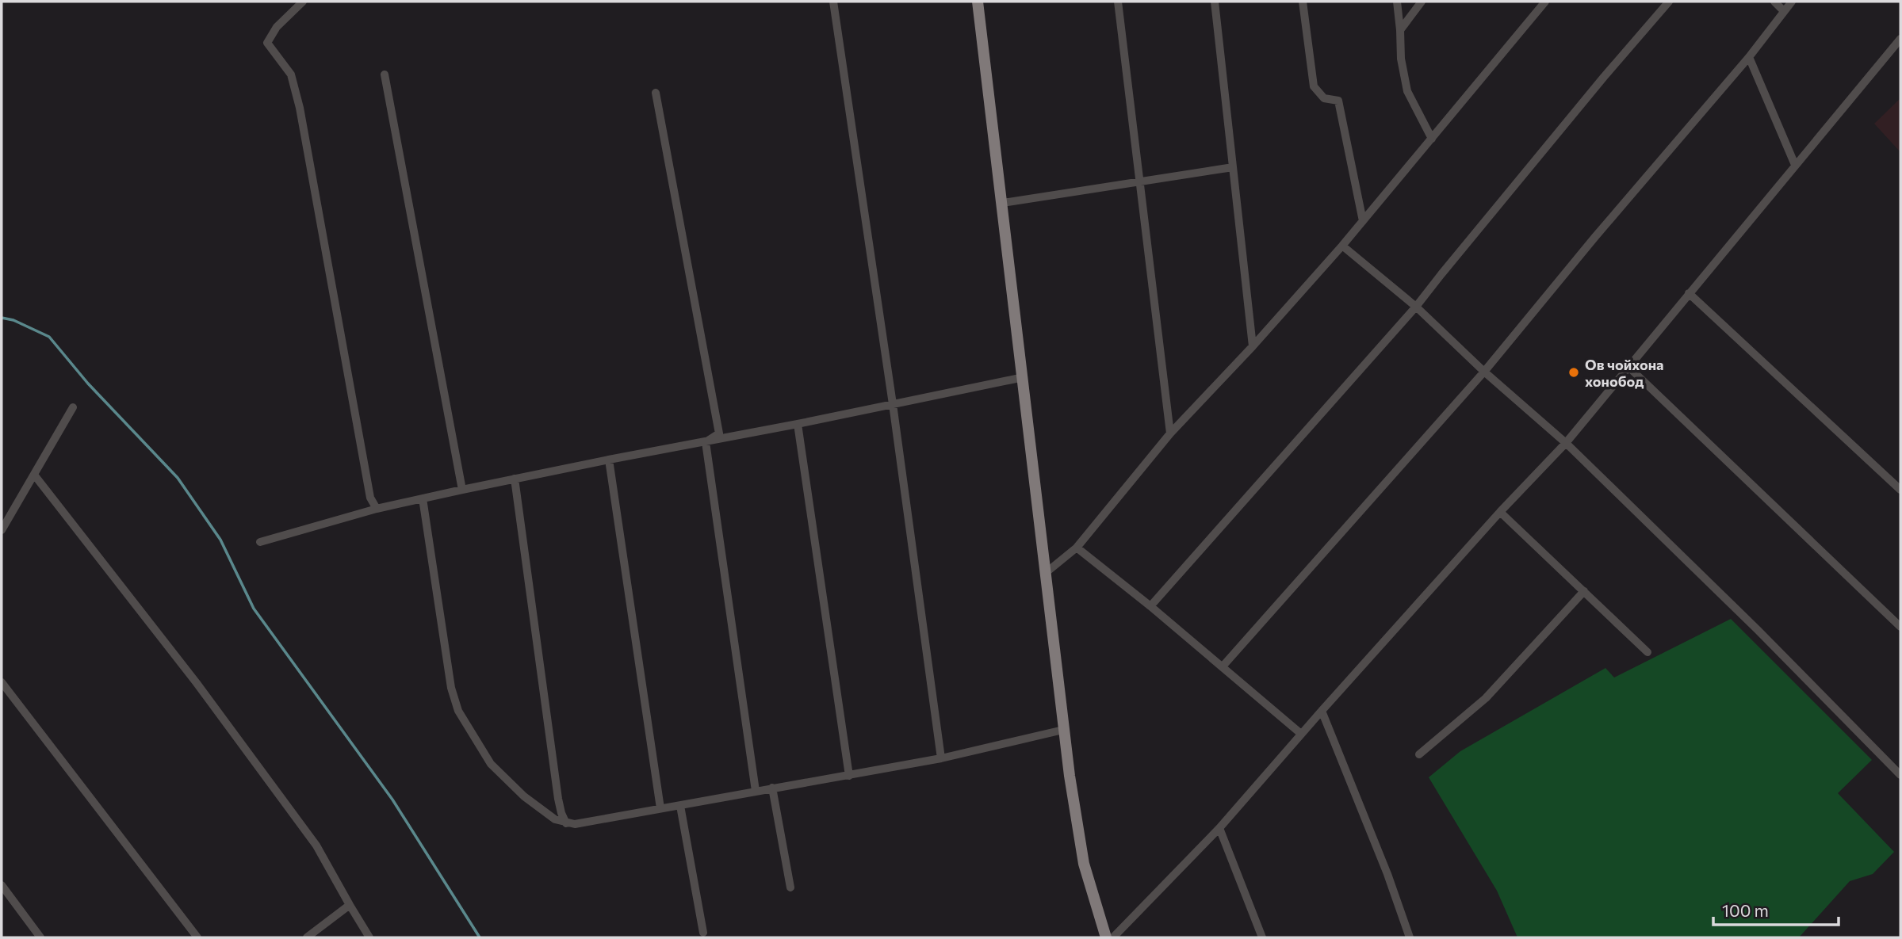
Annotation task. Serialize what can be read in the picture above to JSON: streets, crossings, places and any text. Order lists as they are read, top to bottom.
{
  "places": ["Ов чойхона хонобод"],
  "scale_bar": "100 m"
}
